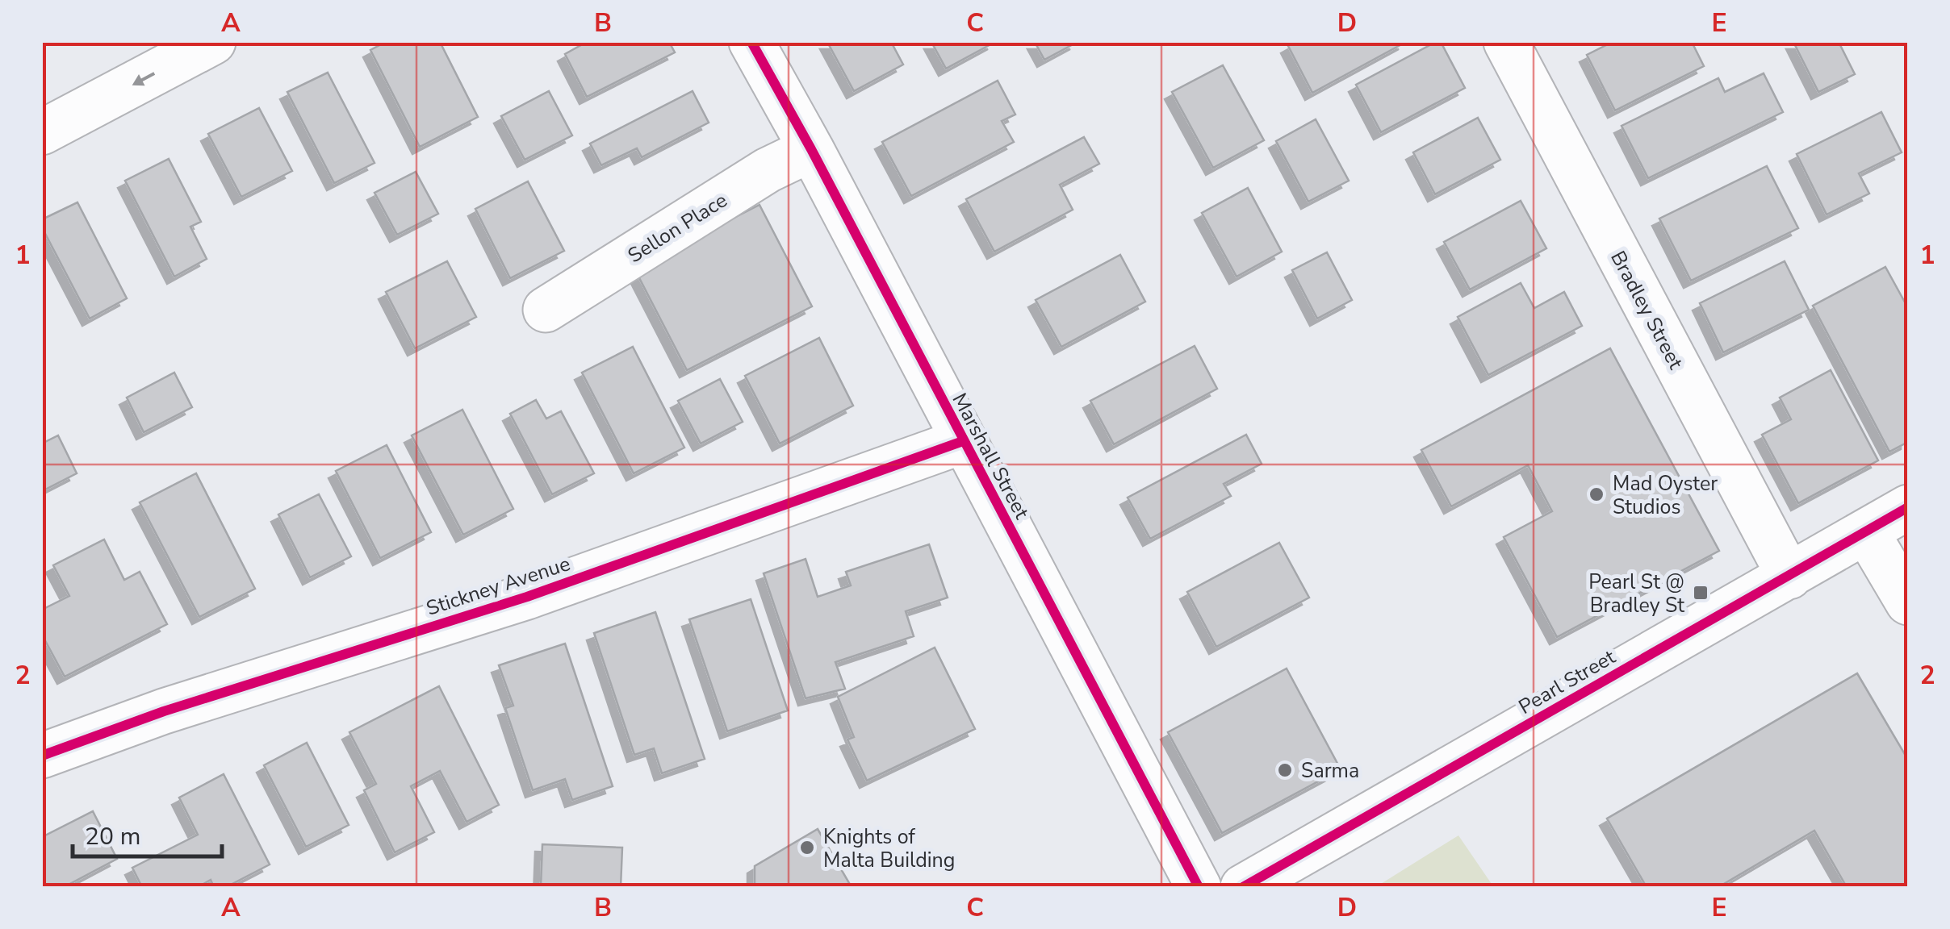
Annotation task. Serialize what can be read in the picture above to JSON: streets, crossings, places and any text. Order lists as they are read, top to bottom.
{
  "streets": {
    "street": [
      "Sellon Place",
      "Bradley Street",
      "Marshall Street",
      "Stickney Avenue",
      "Pearl Street"
    ]
  },
  "crossings": [
    ["Sellon Place", "Marshall Street"],
    ["Bradley Street", "Pearl Street"],
    ["Marshall Street", "Stickney Avenue"]
  ],
  "places": {
    "other": ["Mad Oyster Studios", "Sarma", "Knights of Malta Building"],
    "transit": ["Pearl St @ Bradley St"]
  },
  "scale_bar": "20 m",
  "grid": {
    "columns": [
      "A",
      "B",
      "C",
      "D",
      "E"
    ],
    "rows": ["1", "2"]
  }
}
